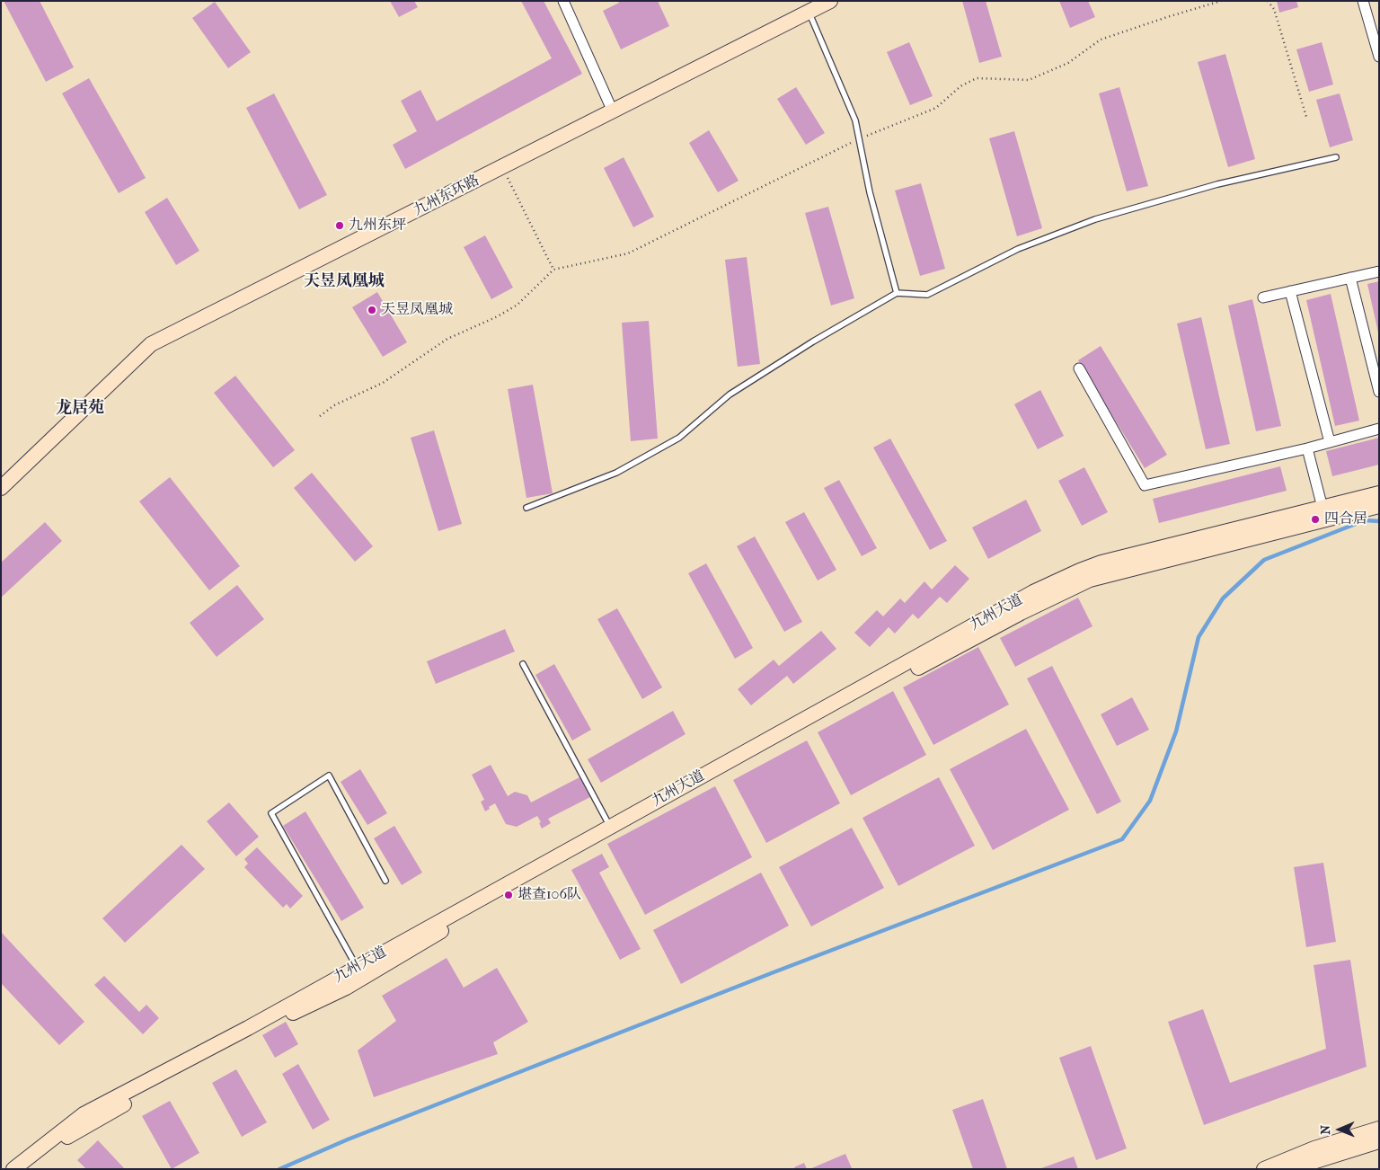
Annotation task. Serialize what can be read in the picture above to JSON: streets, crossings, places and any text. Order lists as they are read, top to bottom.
{
  "streets": {
    "main road": ["九州东环路", "九州大道"]
  },
  "districts": ["天昱凤凰城", "龙居苑"],
  "places": [
    "九州东坪",
    "天昱凤凰城",
    "四合居",
    "堪查106队"
  ],
  "north": "left"
}
